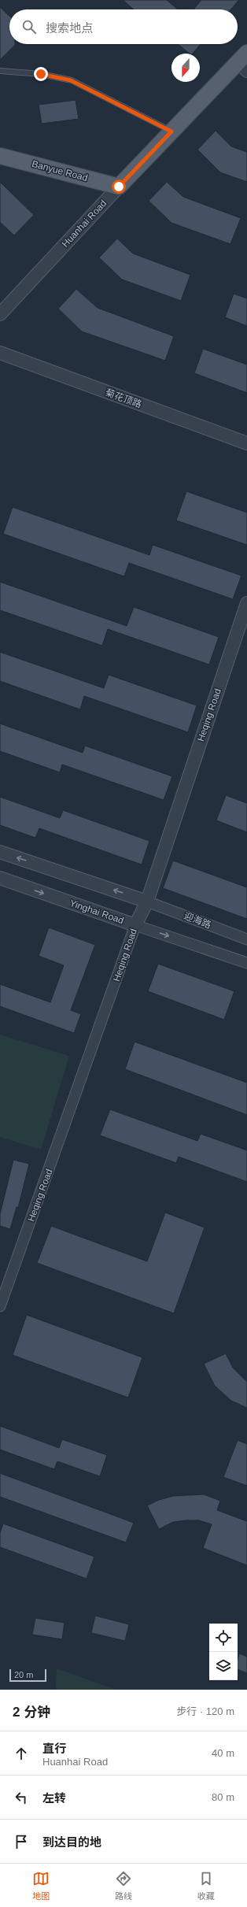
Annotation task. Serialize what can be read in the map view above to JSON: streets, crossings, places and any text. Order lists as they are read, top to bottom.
{
  "streets": {
    "main road": ["Banyue Road", "Huanhai Road"],
    "street": [
      "菊花顶路",
      "Heqing Road",
      "Yinghai Road",
      "迎海路"
    ]
  },
  "crossings": [
    ["Banyue Road", "Huanhai Road"],
    ["Heqing Road", "Yinghai Road"],
    ["Heqing Road", "迎海路"]
  ],
  "scale_bar": "20 m",
  "north": "bottom",
  "page": {
    "search": "搜索地点",
    "scale": "20 m",
    "heading": ["2 分钟", "步行 · 120 m"],
    "list": [
      ["直行", "Huanhai Road", "40 m"],
      ["左转", "80 m"],
      "到达目的地"
    ],
    "nav": ["地图", "路线", "收藏"]
  }
}
